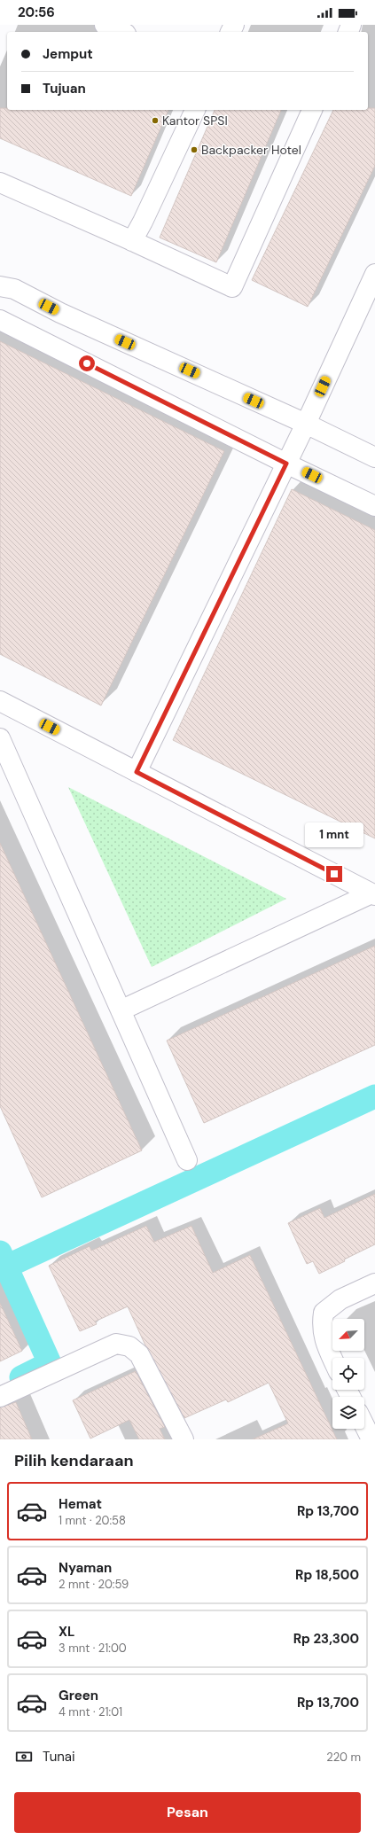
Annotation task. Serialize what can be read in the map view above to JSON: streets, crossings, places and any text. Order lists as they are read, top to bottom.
{
  "places": ["Kantor SPSI", "Backpacker Hotel"],
  "north": "bottom left",
  "page": {
    "status": "20:56",
    "banner": ["Jemput", "Tujuan"],
    "bubble": "1 mnt",
    "heading": "Pilih kendaraan",
    "list": [
      {
        "name": "Hemat",
        "note": "1 mnt · 20:58",
        "value": "Rp 13,700"
      },
      {
        "name": "Nyaman",
        "note": "2 mnt · 20:59",
        "value": "Rp 18,500"
      },
      {
        "name": "XL",
        "note": "3 mnt · 21:00",
        "value": "Rp 23,300"
      },
      {
        "name": "Green",
        "note": "4 mnt · 21:01",
        "value": "Rp 13,700"
      }
    ],
    "pay": ["Tunai", "220 m"],
    "buttons": "Pesan"
  }
}
